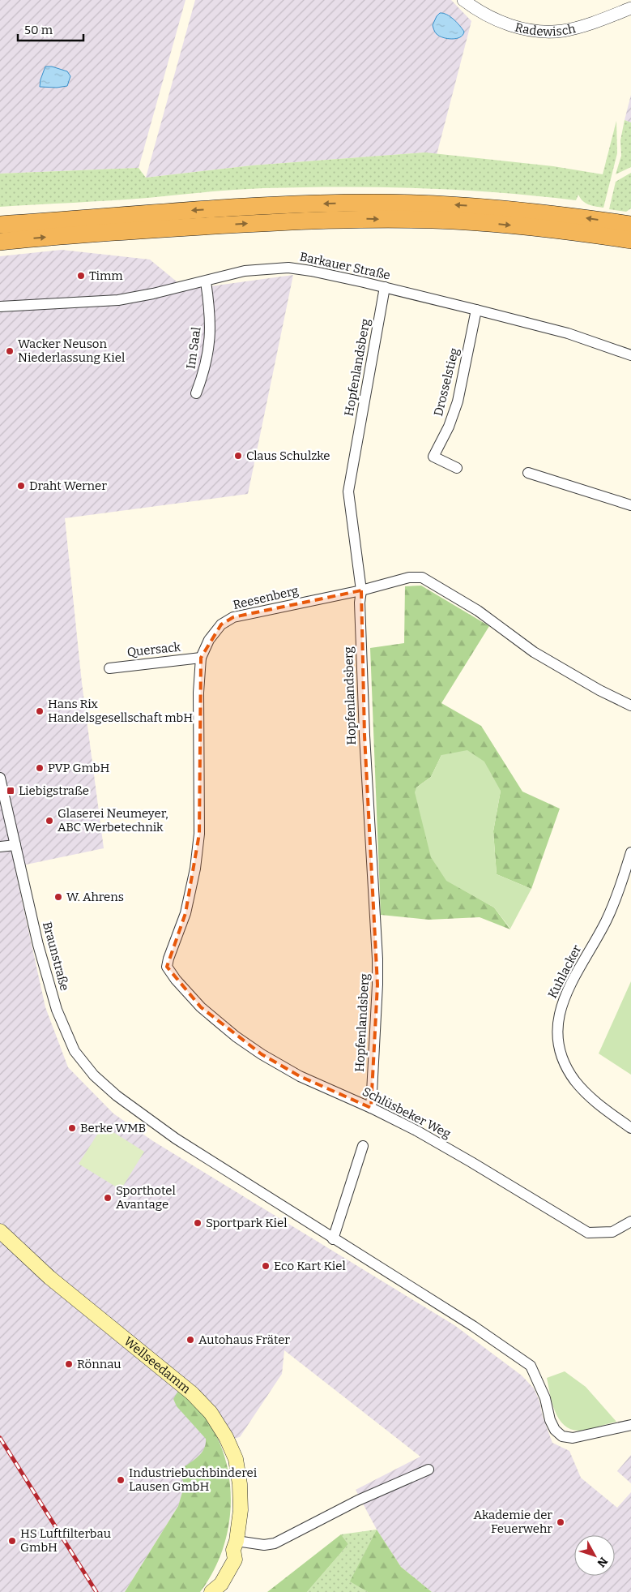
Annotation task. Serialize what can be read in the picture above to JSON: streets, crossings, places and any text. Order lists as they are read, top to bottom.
{
  "streets": {
    "main road": ["Wellseedamm"],
    "street": [
      "Radewisch",
      "Barkauer Straße",
      "Im Saal",
      "Hopfenlandsberg",
      "Drosselstieg",
      "Reesenberg",
      "Quersack",
      "Braunstraße",
      "Kuhlacker",
      "Schlüsbeker Weg"
    ]
  },
  "crossings": [
    ["Barkauer Straße", "Im Saal"],
    ["Barkauer Straße", "Hopfenlandsberg"],
    ["Barkauer Straße", "Drosselstieg"],
    ["Hopfenlandsberg", "Reesenberg"],
    ["Hopfenlandsberg", "Schlüsbeker Weg"],
    ["Reesenberg", "Quersack"],
    ["Reesenberg", "Schlüsbeker Weg"]
  ],
  "places": {
    "other": [
      "Timm",
      "Wacker Neuson Niederlassung Kiel",
      "Claus Schulzke",
      "Draht Werner",
      "Hans Rix Handelsgesellschaft mbH",
      "PVP GmbH",
      "Glaserei Neumeyer, ABC Werbetechnik",
      "W. Ahrens",
      "Berke WMB",
      "Sporthotel Avantage",
      "Sportpark Kiel",
      "Eco Kart Kiel",
      "Autohaus Fräter",
      "Rönnau",
      "Industriebuchbinderei Lausen GmbH",
      "Akademie der Feuerwehr",
      "HS Luftfilterbau GmbH"
    ],
    "transit": ["Liebigstraße"]
  },
  "scale_bar": "50 m",
  "north": "bottom right"
}
